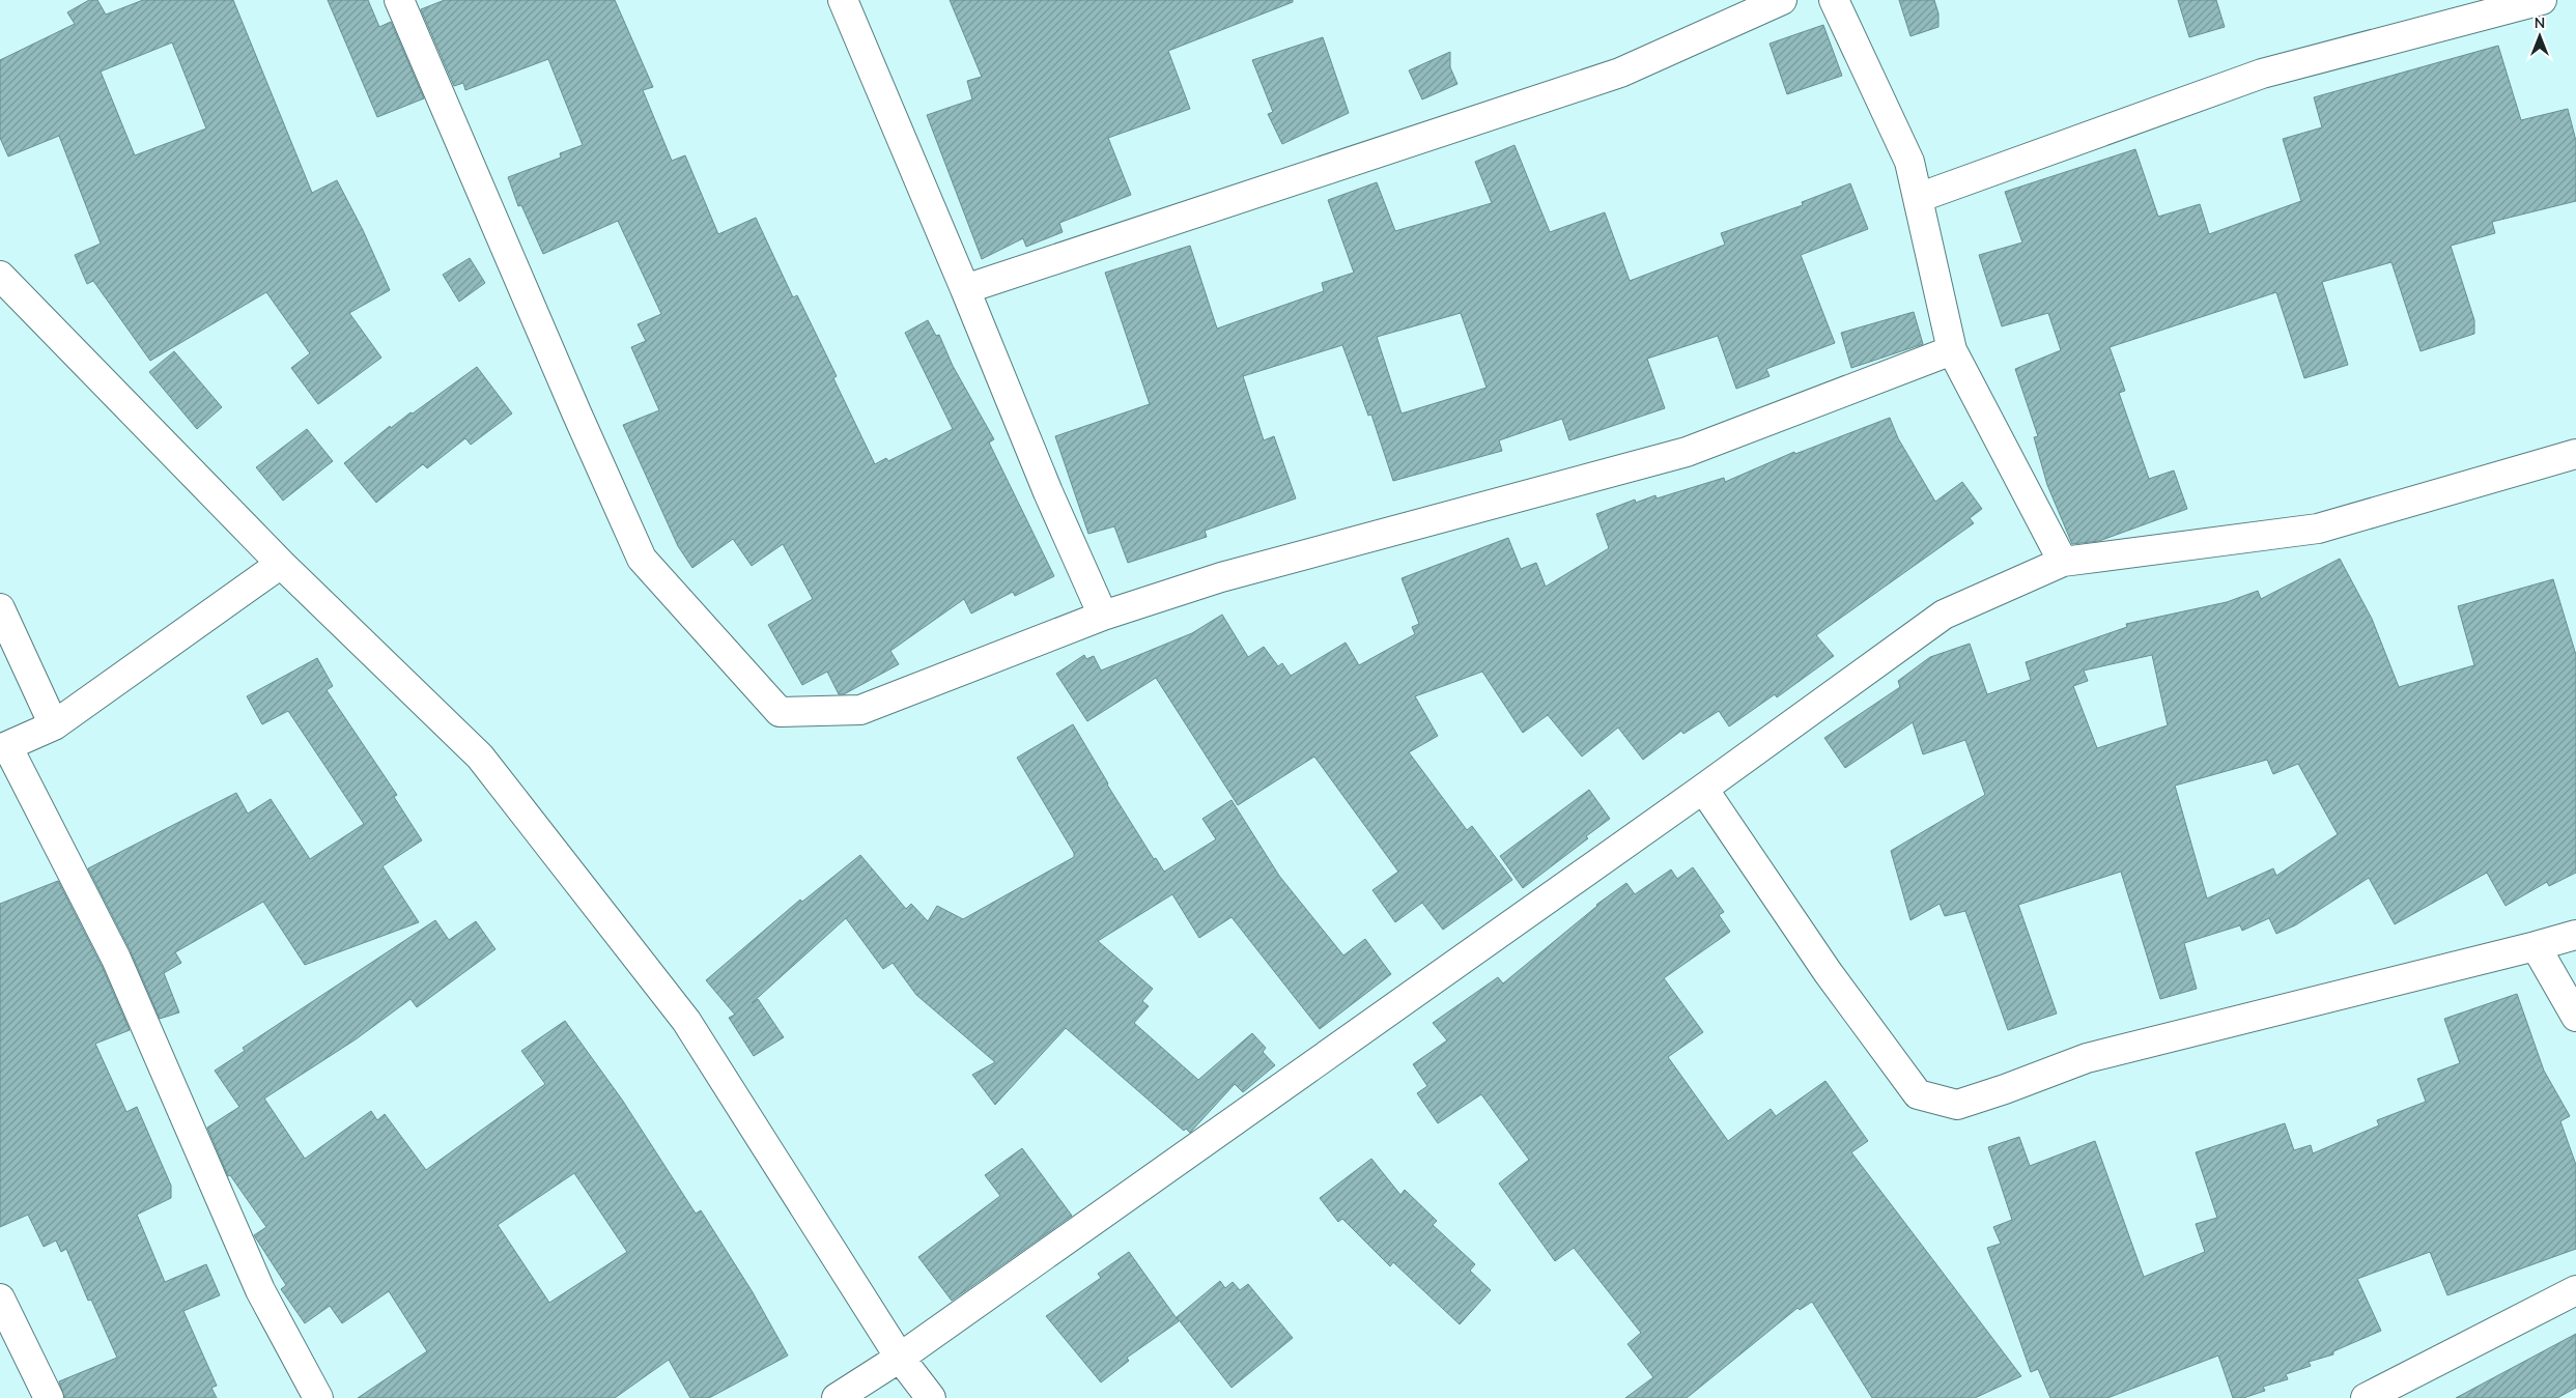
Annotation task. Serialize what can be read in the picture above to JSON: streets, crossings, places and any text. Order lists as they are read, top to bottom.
{
  "north": "top"
}
